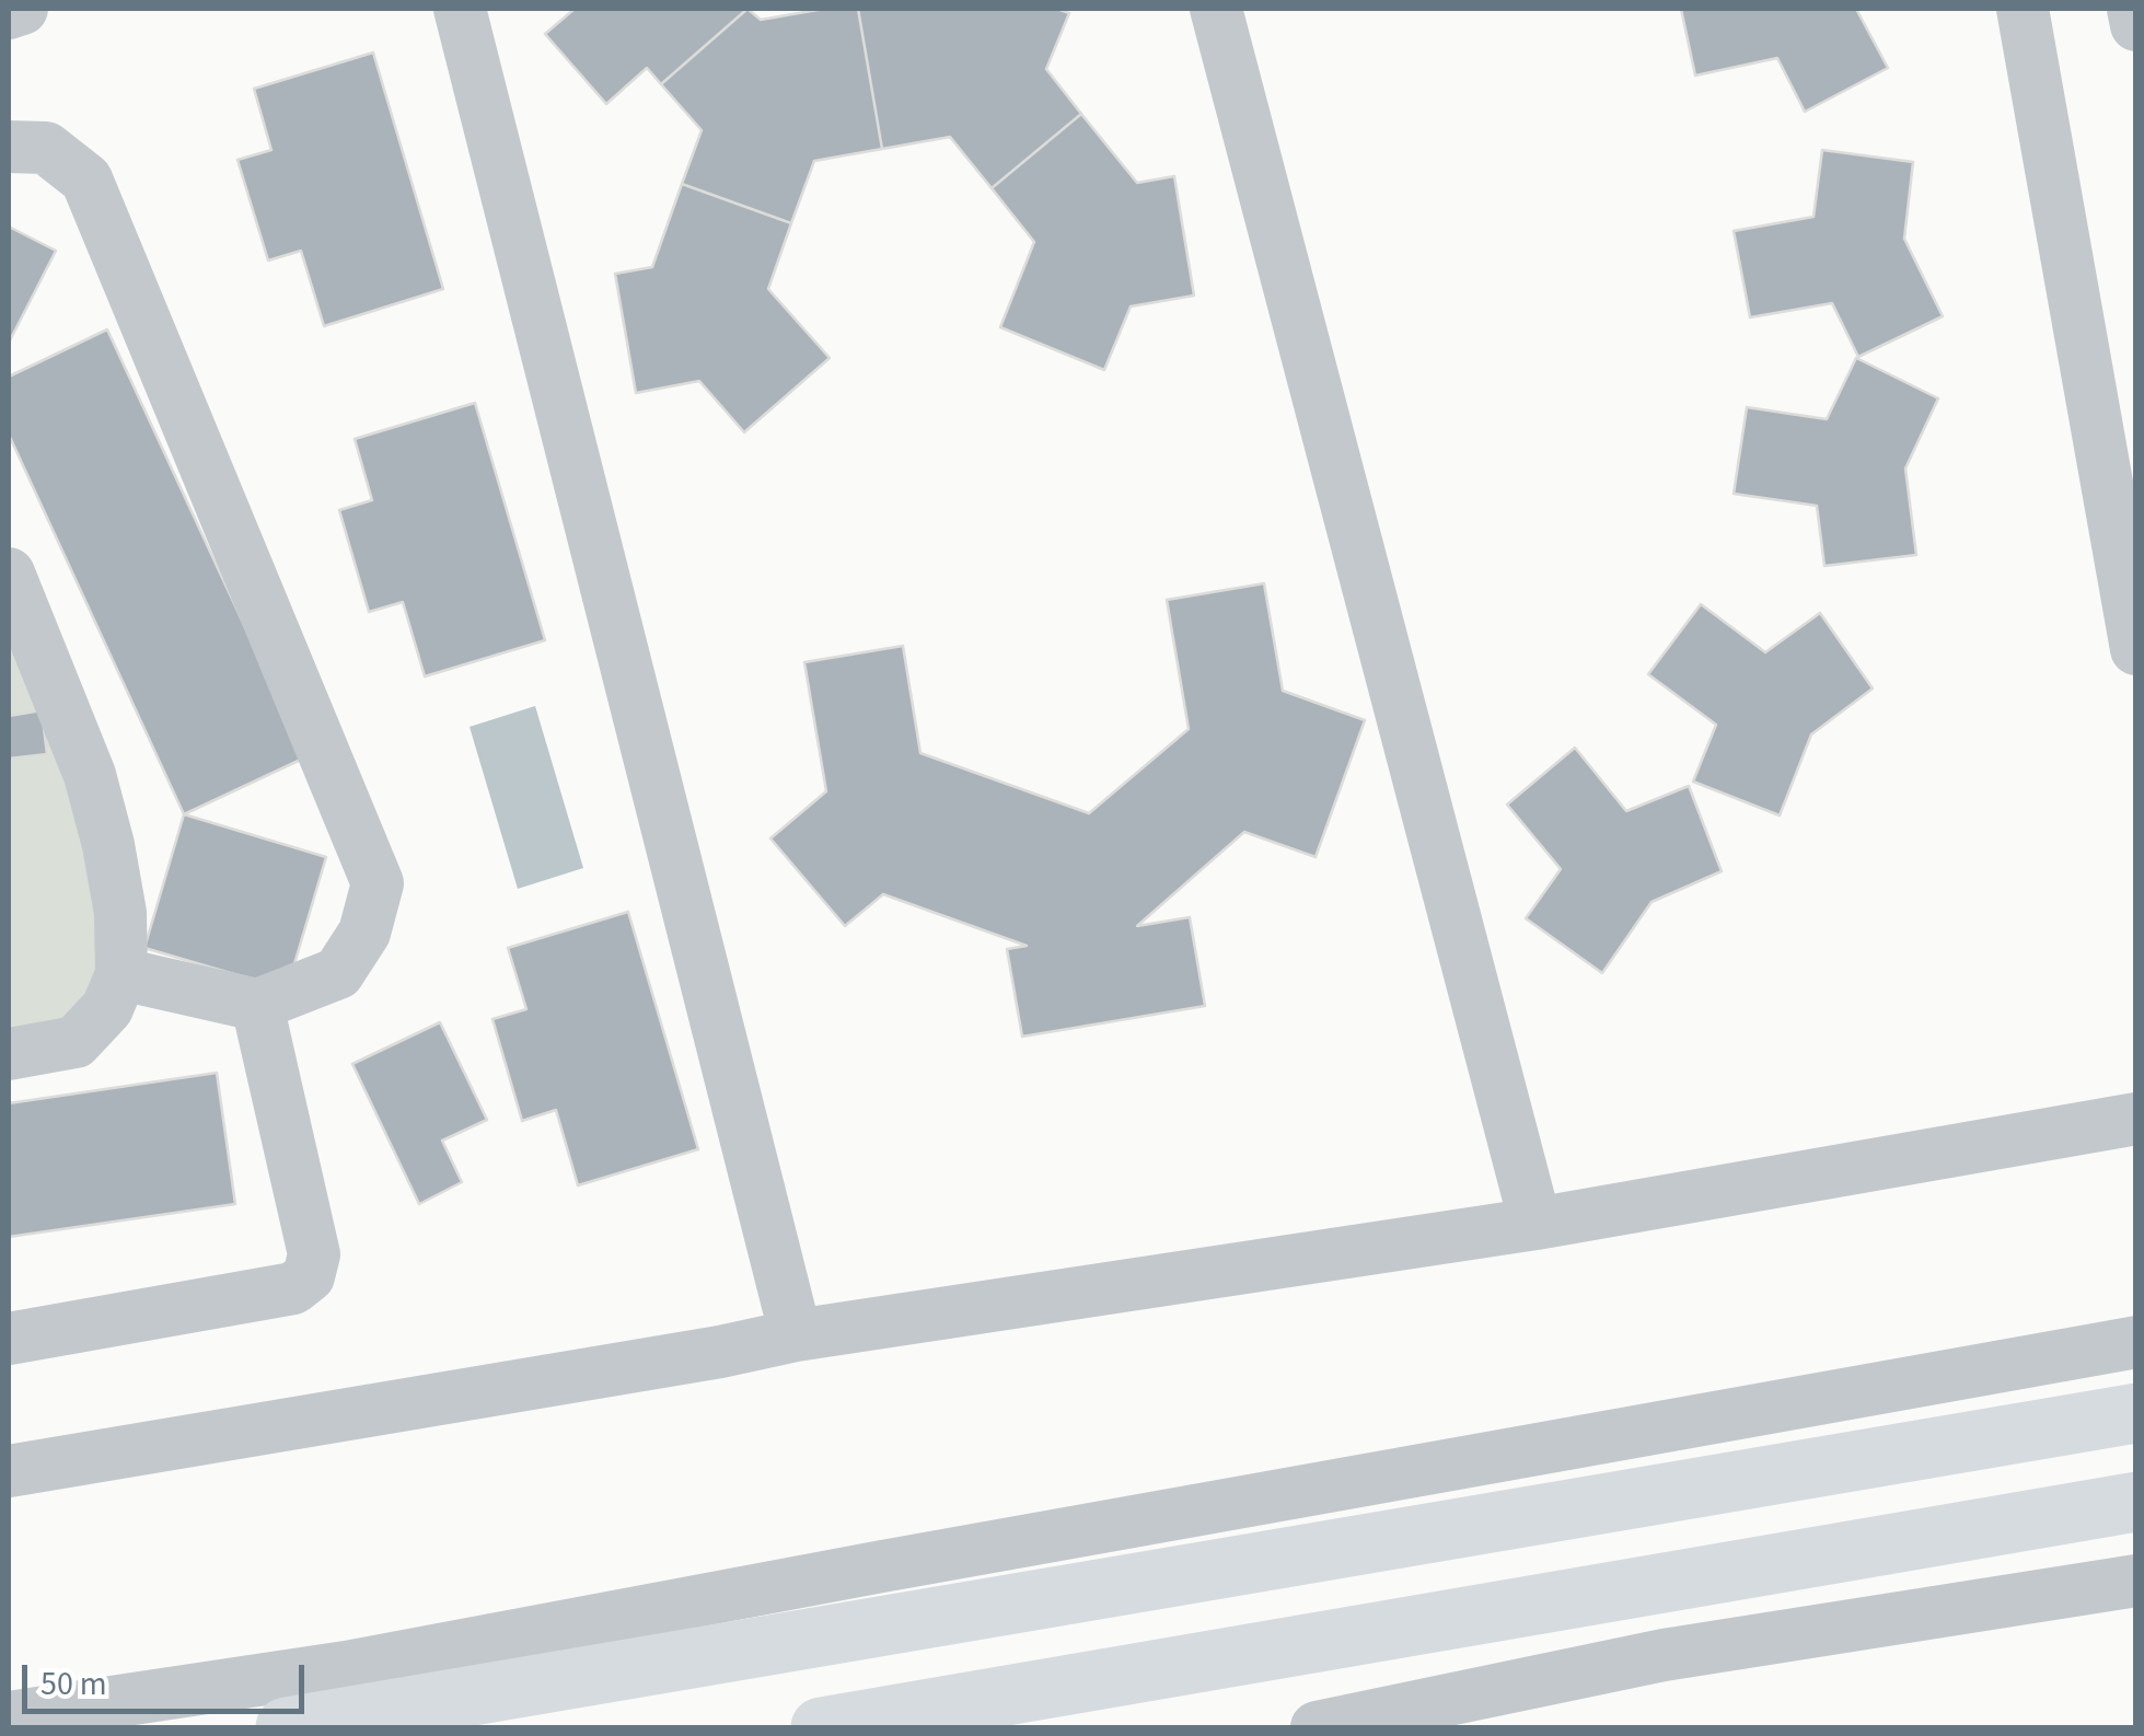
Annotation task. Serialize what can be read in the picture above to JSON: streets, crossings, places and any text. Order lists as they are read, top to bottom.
{
  "scale_bar": "50 m"
}
